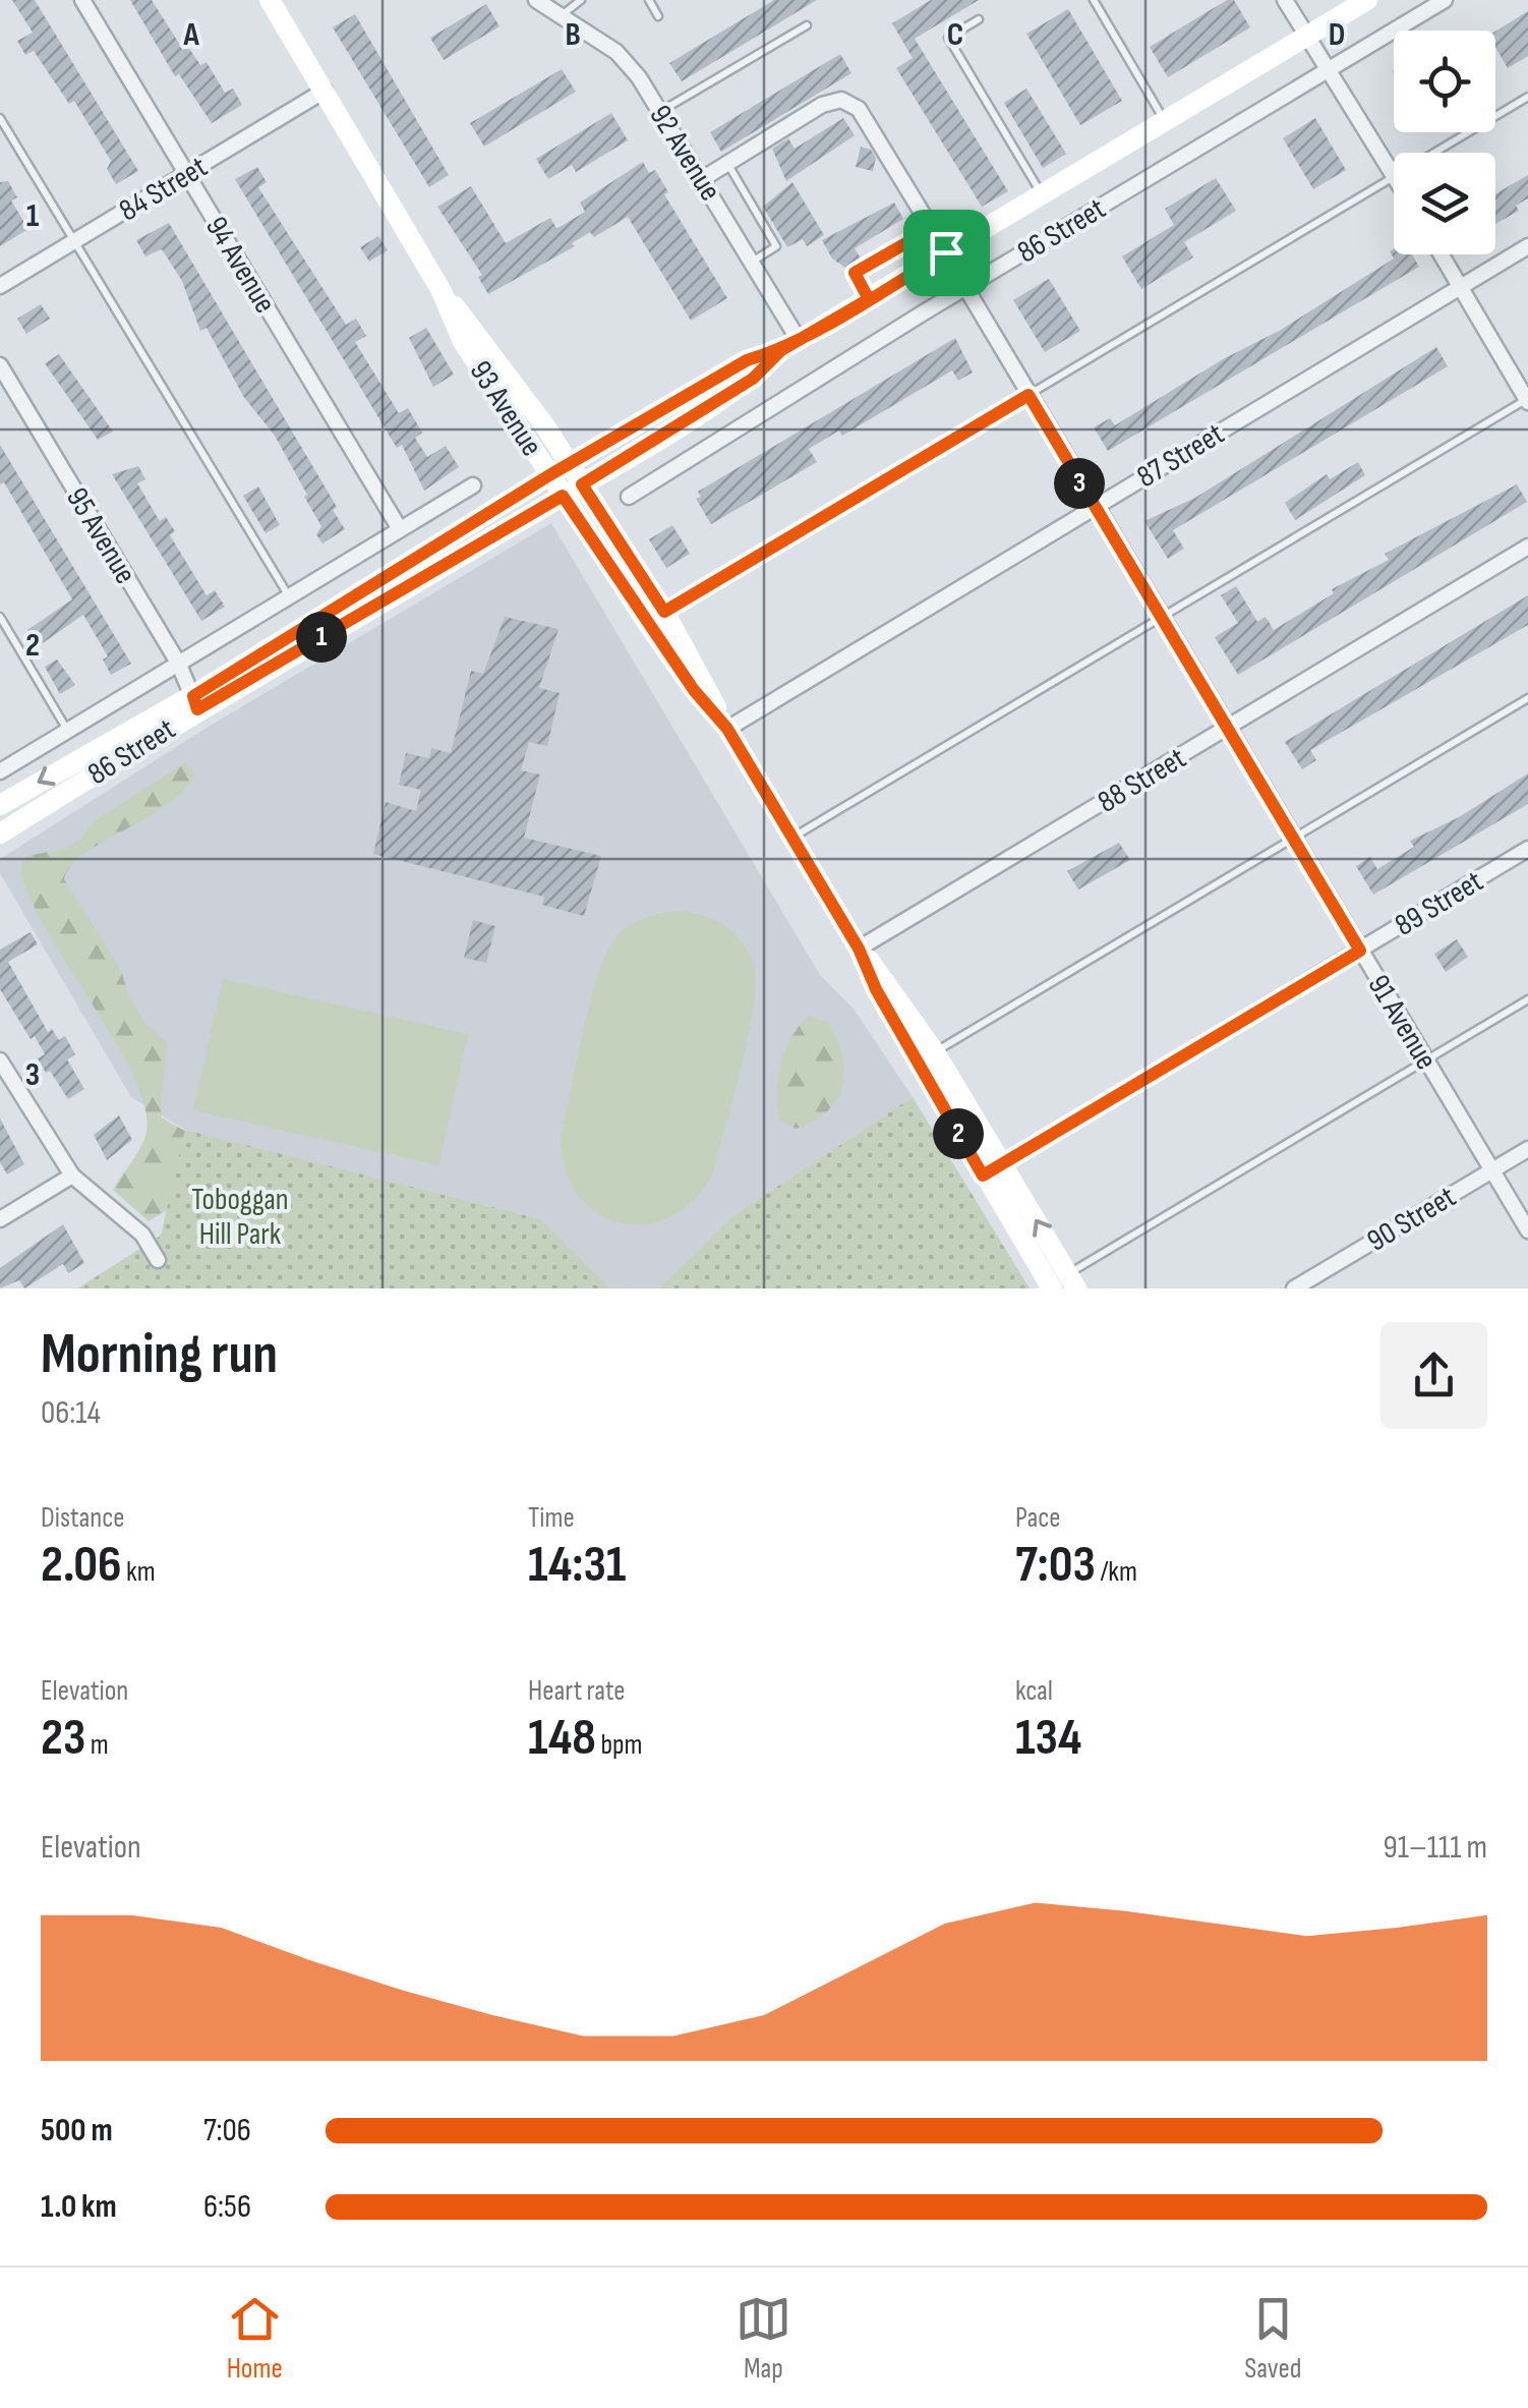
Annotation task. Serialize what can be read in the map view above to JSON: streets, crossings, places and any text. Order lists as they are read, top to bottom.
{
  "streets": {
    "main road": ["86 Street", "93 Avenue"],
    "street": [
      "92 Avenue",
      "84 Street",
      "94 Avenue",
      "87 Street",
      "95 Avenue",
      "88 Street",
      "89 Street",
      "91 Avenue",
      "90 Street"
    ]
  },
  "crossings": [
    ["92 Avenue", "86 Street"],
    ["84 Street", "94 Avenue"],
    ["84 Street", "93 Avenue"],
    ["86 Street", "94 Avenue"],
    ["86 Street", "93 Avenue"],
    ["86 Street", "95 Avenue"],
    ["86 Street", "91 Avenue"],
    ["93 Avenue", "87 Street"],
    ["93 Avenue", "88 Street"],
    ["93 Avenue", "89 Street"],
    ["87 Street", "91 Avenue"],
    ["88 Street", "91 Avenue"],
    ["89 Street", "91 Avenue"],
    ["91 Avenue", "90 Street"]
  ],
  "parks": ["Toboggan Hill Park"],
  "page": {
    "pins": ["3", "1", "2"],
    "heading": ["Morning run", "06:14"],
    "stats": [
      ["Distance", "2.06 km"],
      ["Time", "14:31"],
      ["Pace", "7:03 /km"],
      ["Elevation", "23 m"],
      ["Heart rate", "148 bpm"],
      ["kcal", "134"]
    ],
    "chart": ["Elevation", "91–111 m"],
    "list": [
      {
        "name": "500 m",
        "note": "7:06"
      },
      {
        "name": "1.0 km",
        "note": "6:56"
      }
    ],
    "tabs": ["Home", "Map", "Saved"]
  },
  "grid": {
    "columns": [
      "A",
      "B",
      "C",
      "D"
    ],
    "rows": ["1", "2", "3"]
  }
}
